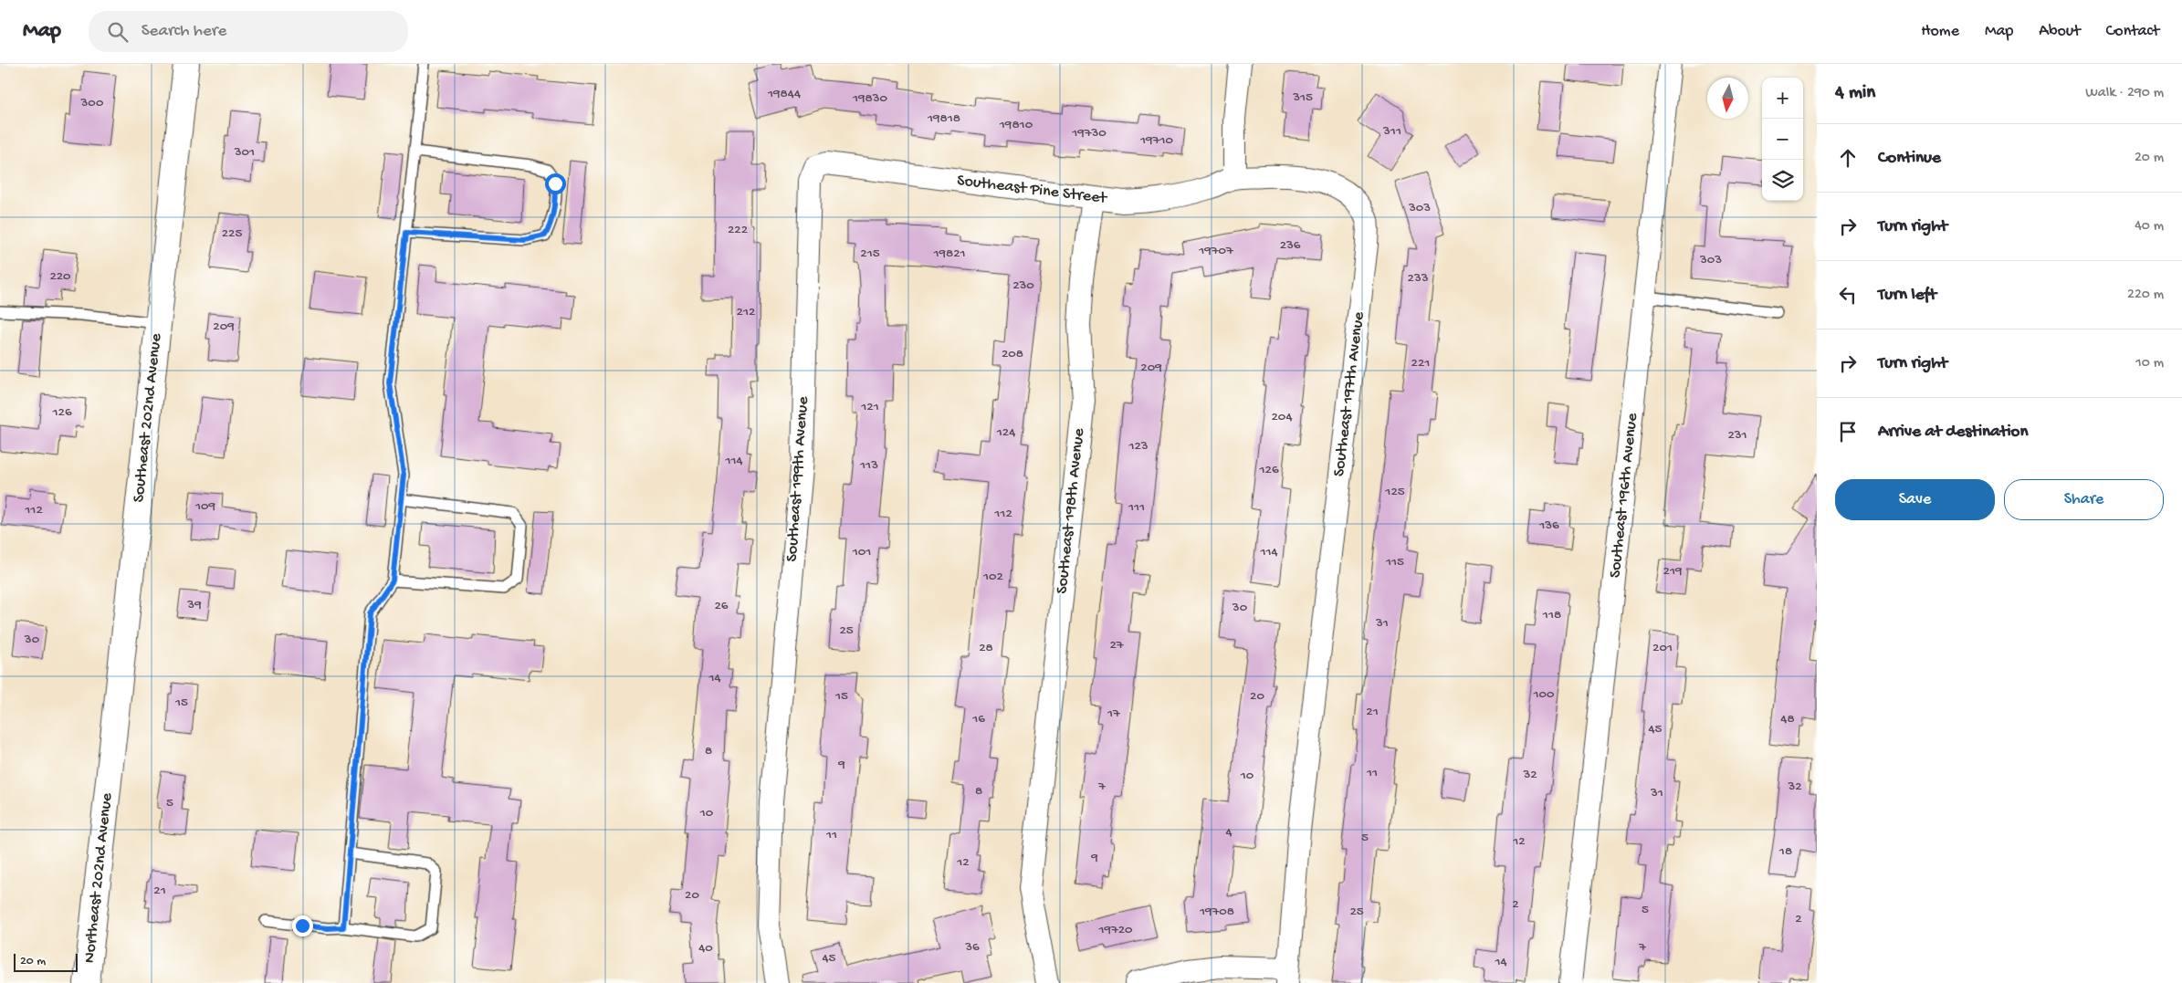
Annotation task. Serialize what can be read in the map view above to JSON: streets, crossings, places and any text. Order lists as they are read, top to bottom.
{
  "streets": {
    "main road": ["Southeast 202nd Avenue", "Northeast 202nd Avenue"],
    "street": [
      "Southeast Pine Street",
      "Southeast 197th Avenue",
      "Southeast 199th Avenue",
      "Southeast 196th Avenue",
      "Southeast 198th Avenue"
    ]
  },
  "crossings": [
    ["Southeast Pine Street", "Southeast 197th Avenue"],
    ["Southeast Pine Street", "Southeast 199th Avenue"],
    ["Southeast Pine Street", "Southeast 198th Avenue"],
    ["Southeast 202nd Avenue", "Northeast 202nd Avenue"]
  ],
  "house_numbers": [
    "19844",
    "315",
    "19830",
    "300",
    "19818",
    "19810",
    "311",
    "19730",
    "19710",
    "301",
    "303",
    "222",
    "225",
    "236",
    "19707",
    "215",
    "19821",
    "303",
    "220",
    "233",
    "230",
    "212",
    "209",
    "208",
    "221",
    "209",
    "121",
    "126",
    "204",
    "124",
    "231",
    "123",
    "114",
    "113",
    "126",
    "125",
    "109",
    "111",
    "112",
    "112",
    "136",
    "101",
    "114",
    "115",
    "219",
    "102",
    "39",
    "26",
    "30",
    "118",
    "31",
    "25",
    "30",
    "27",
    "28",
    "201",
    "14",
    "100",
    "15",
    "20",
    "15",
    "21",
    "17",
    "16",
    "48",
    "45",
    "8",
    "9",
    "11",
    "32",
    "10",
    "7",
    "32",
    "8",
    "31",
    "5",
    "10",
    "4",
    "11",
    "5",
    "12",
    "18",
    "9",
    "12",
    "21",
    "20",
    "2",
    "5",
    "19708",
    "25",
    "2",
    "19720",
    "36",
    "7",
    "40",
    "45",
    "14"
  ],
  "scale_bar": "20 m",
  "north": "bottom",
  "page": {
    "header": "Map",
    "search": "Search here",
    "nav": [
      "Home",
      "Map",
      "About",
      "Contact"
    ],
    "heading": ["4 min", "Walk · 290 m"],
    "map_buttons": ["+", "−"],
    "list": [
      ["Continue", "20 m"],
      ["Turn right", "40 m"],
      ["Turn left", "220 m"],
      ["Turn right", "10 m"],
      "Arrive at destination"
    ],
    "buttons": ["Save", "Share"],
    "scale": "20 m"
  }
}
